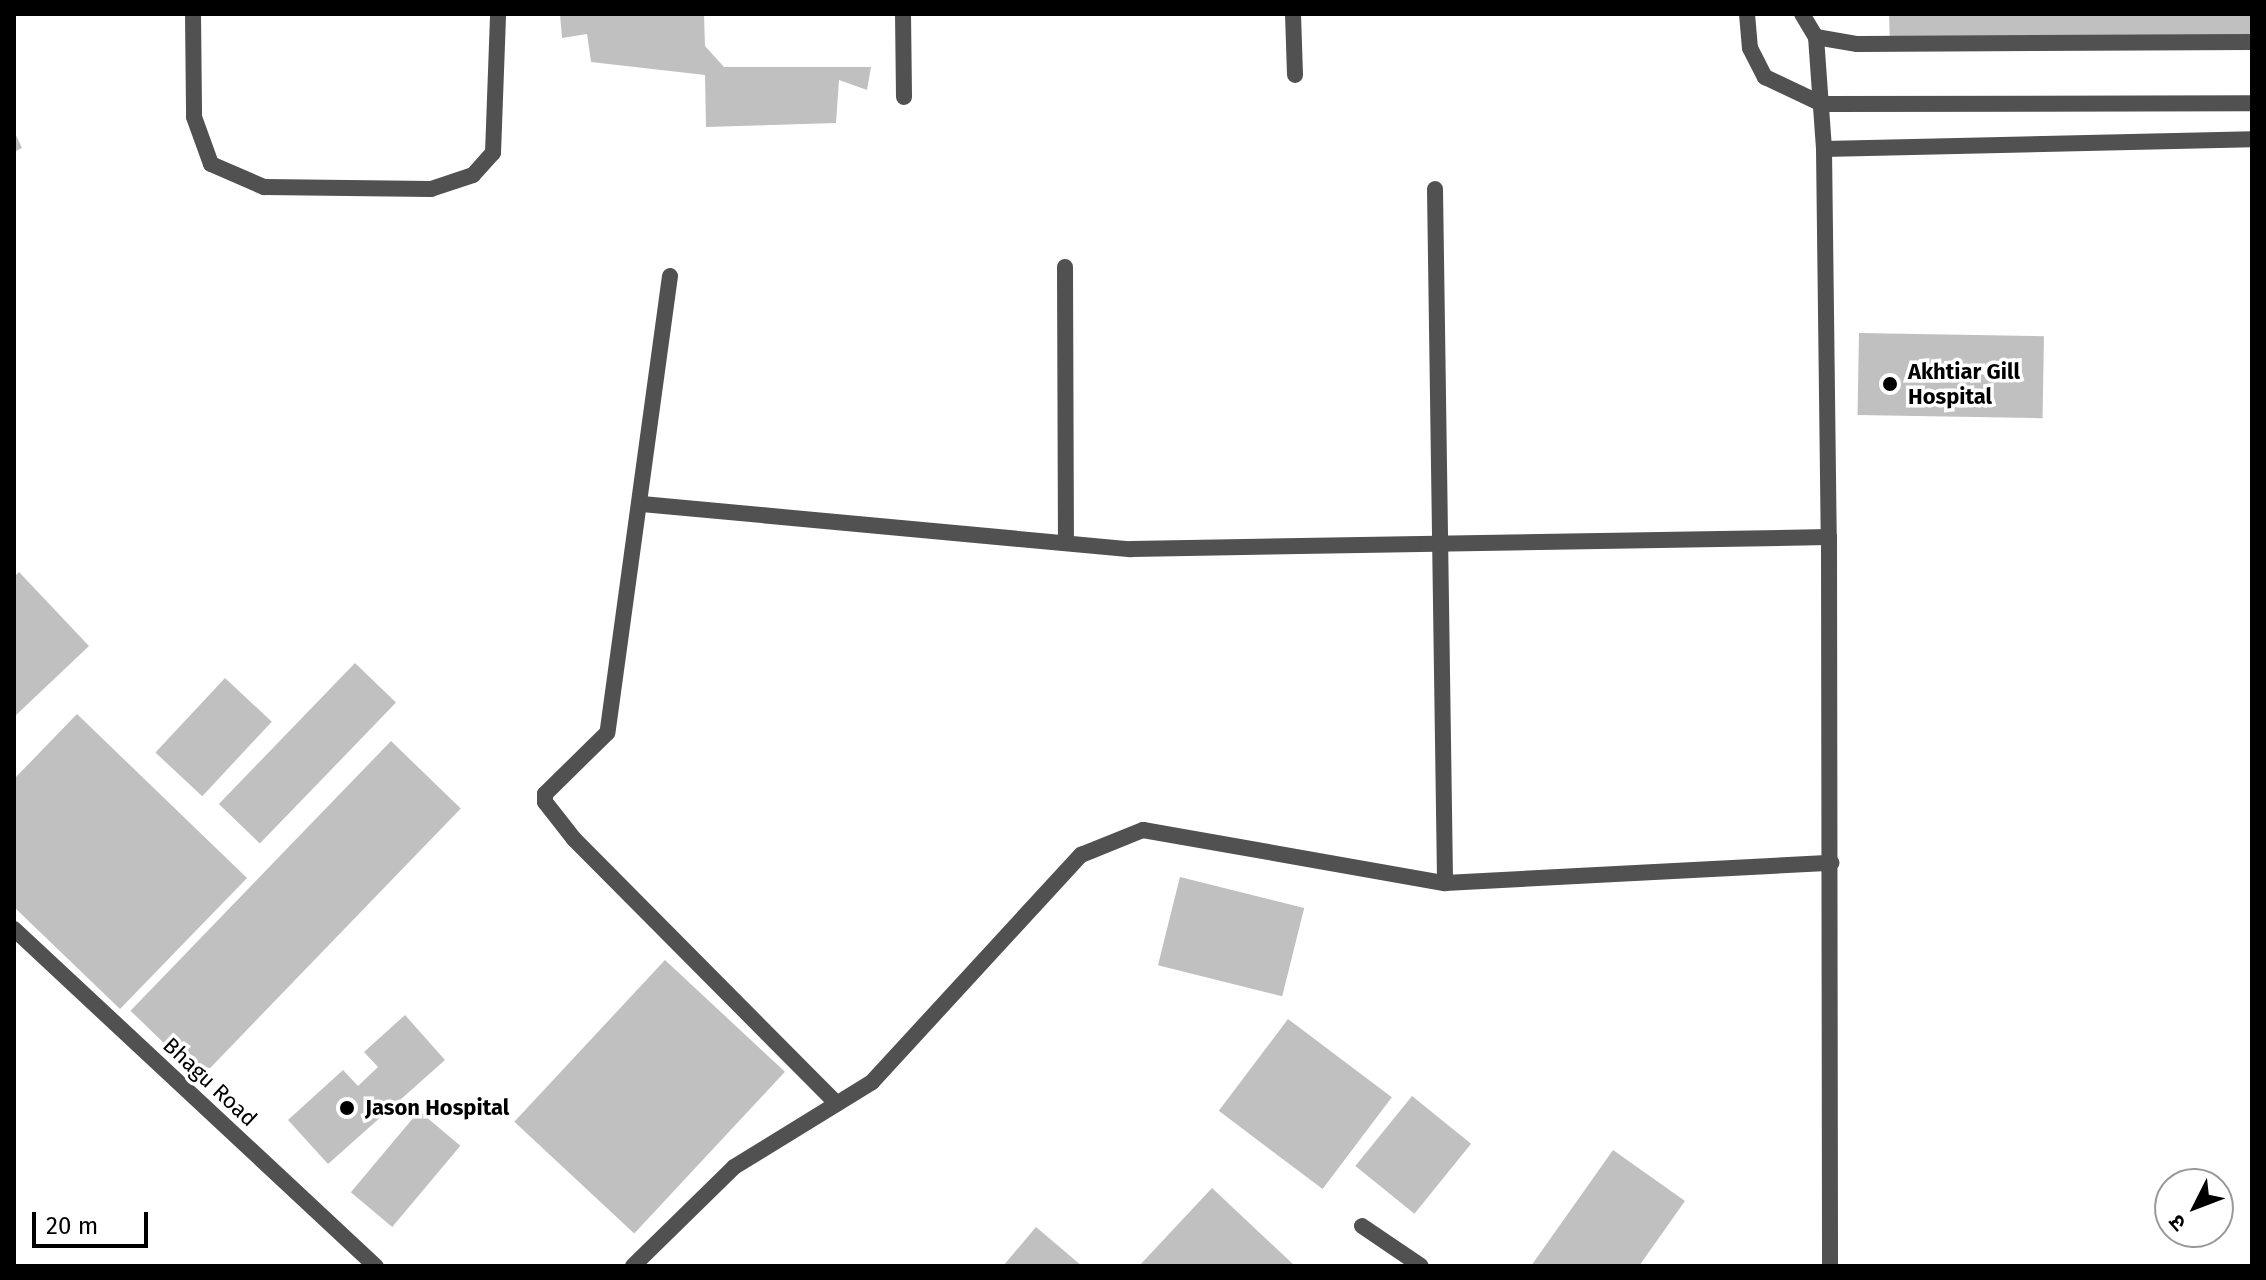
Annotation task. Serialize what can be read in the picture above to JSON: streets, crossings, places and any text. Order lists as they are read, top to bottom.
{
  "streets": {
    "street": ["Bhagu Road"]
  },
  "places": ["Akhtiar Gill Hospital", "Jason Hospital"],
  "scale_bar": "20 m",
  "north": "bottom left"
}
